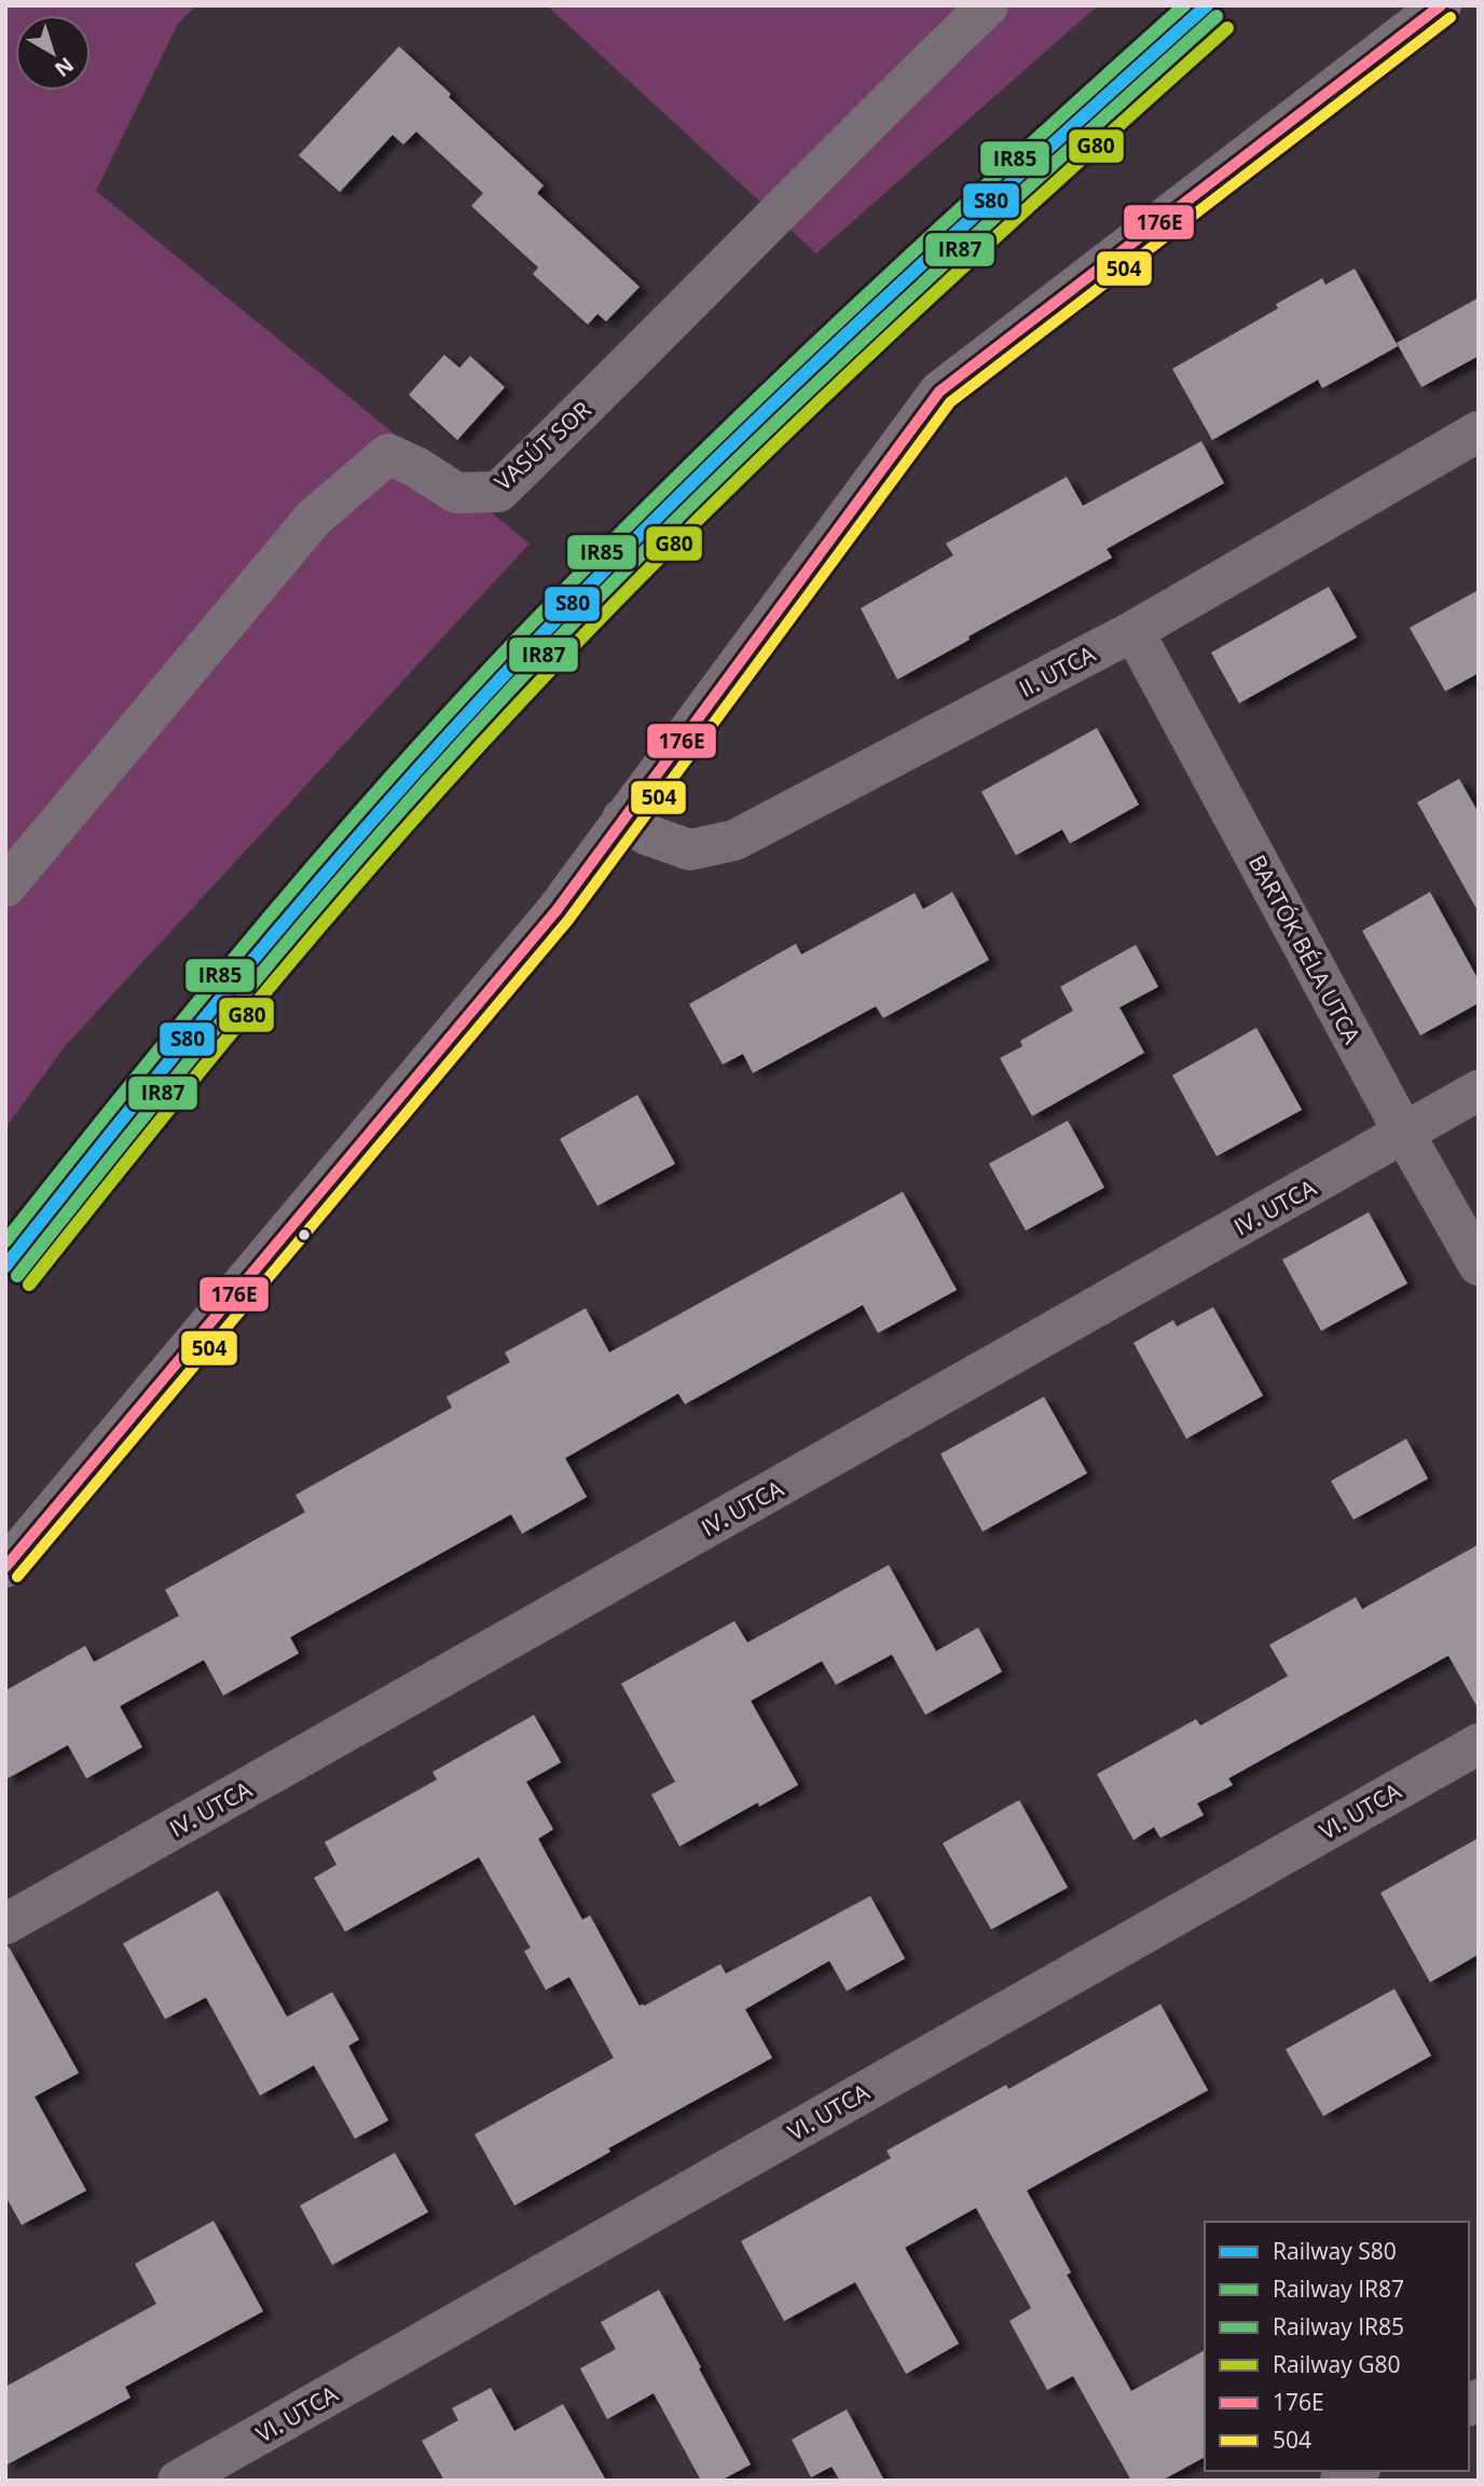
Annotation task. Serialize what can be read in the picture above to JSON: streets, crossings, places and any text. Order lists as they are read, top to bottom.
{
  "streets": {
    "street": [
      "VASÚT SOR",
      "II. UTCA",
      "BARTÓK BÉLA UTCA",
      "IV. UTCA",
      "VI. UTCA"
    ]
  },
  "crossings": [
    ["II. UTCA", "BARTÓK BÉLA UTCA"],
    ["BARTÓK BÉLA UTCA", "IV. UTCA"]
  ],
  "lines": [
    "rail line S80",
    "rail line IR85",
    "transit line 176E",
    "rail line IR87",
    "transit line 504",
    "rail line G80"
  ],
  "legend": [
    "Railway S80",
    "Railway IR87",
    "Railway IR85",
    "Railway G80",
    "176E",
    "504"
  ],
  "north": "bottom right"
}
